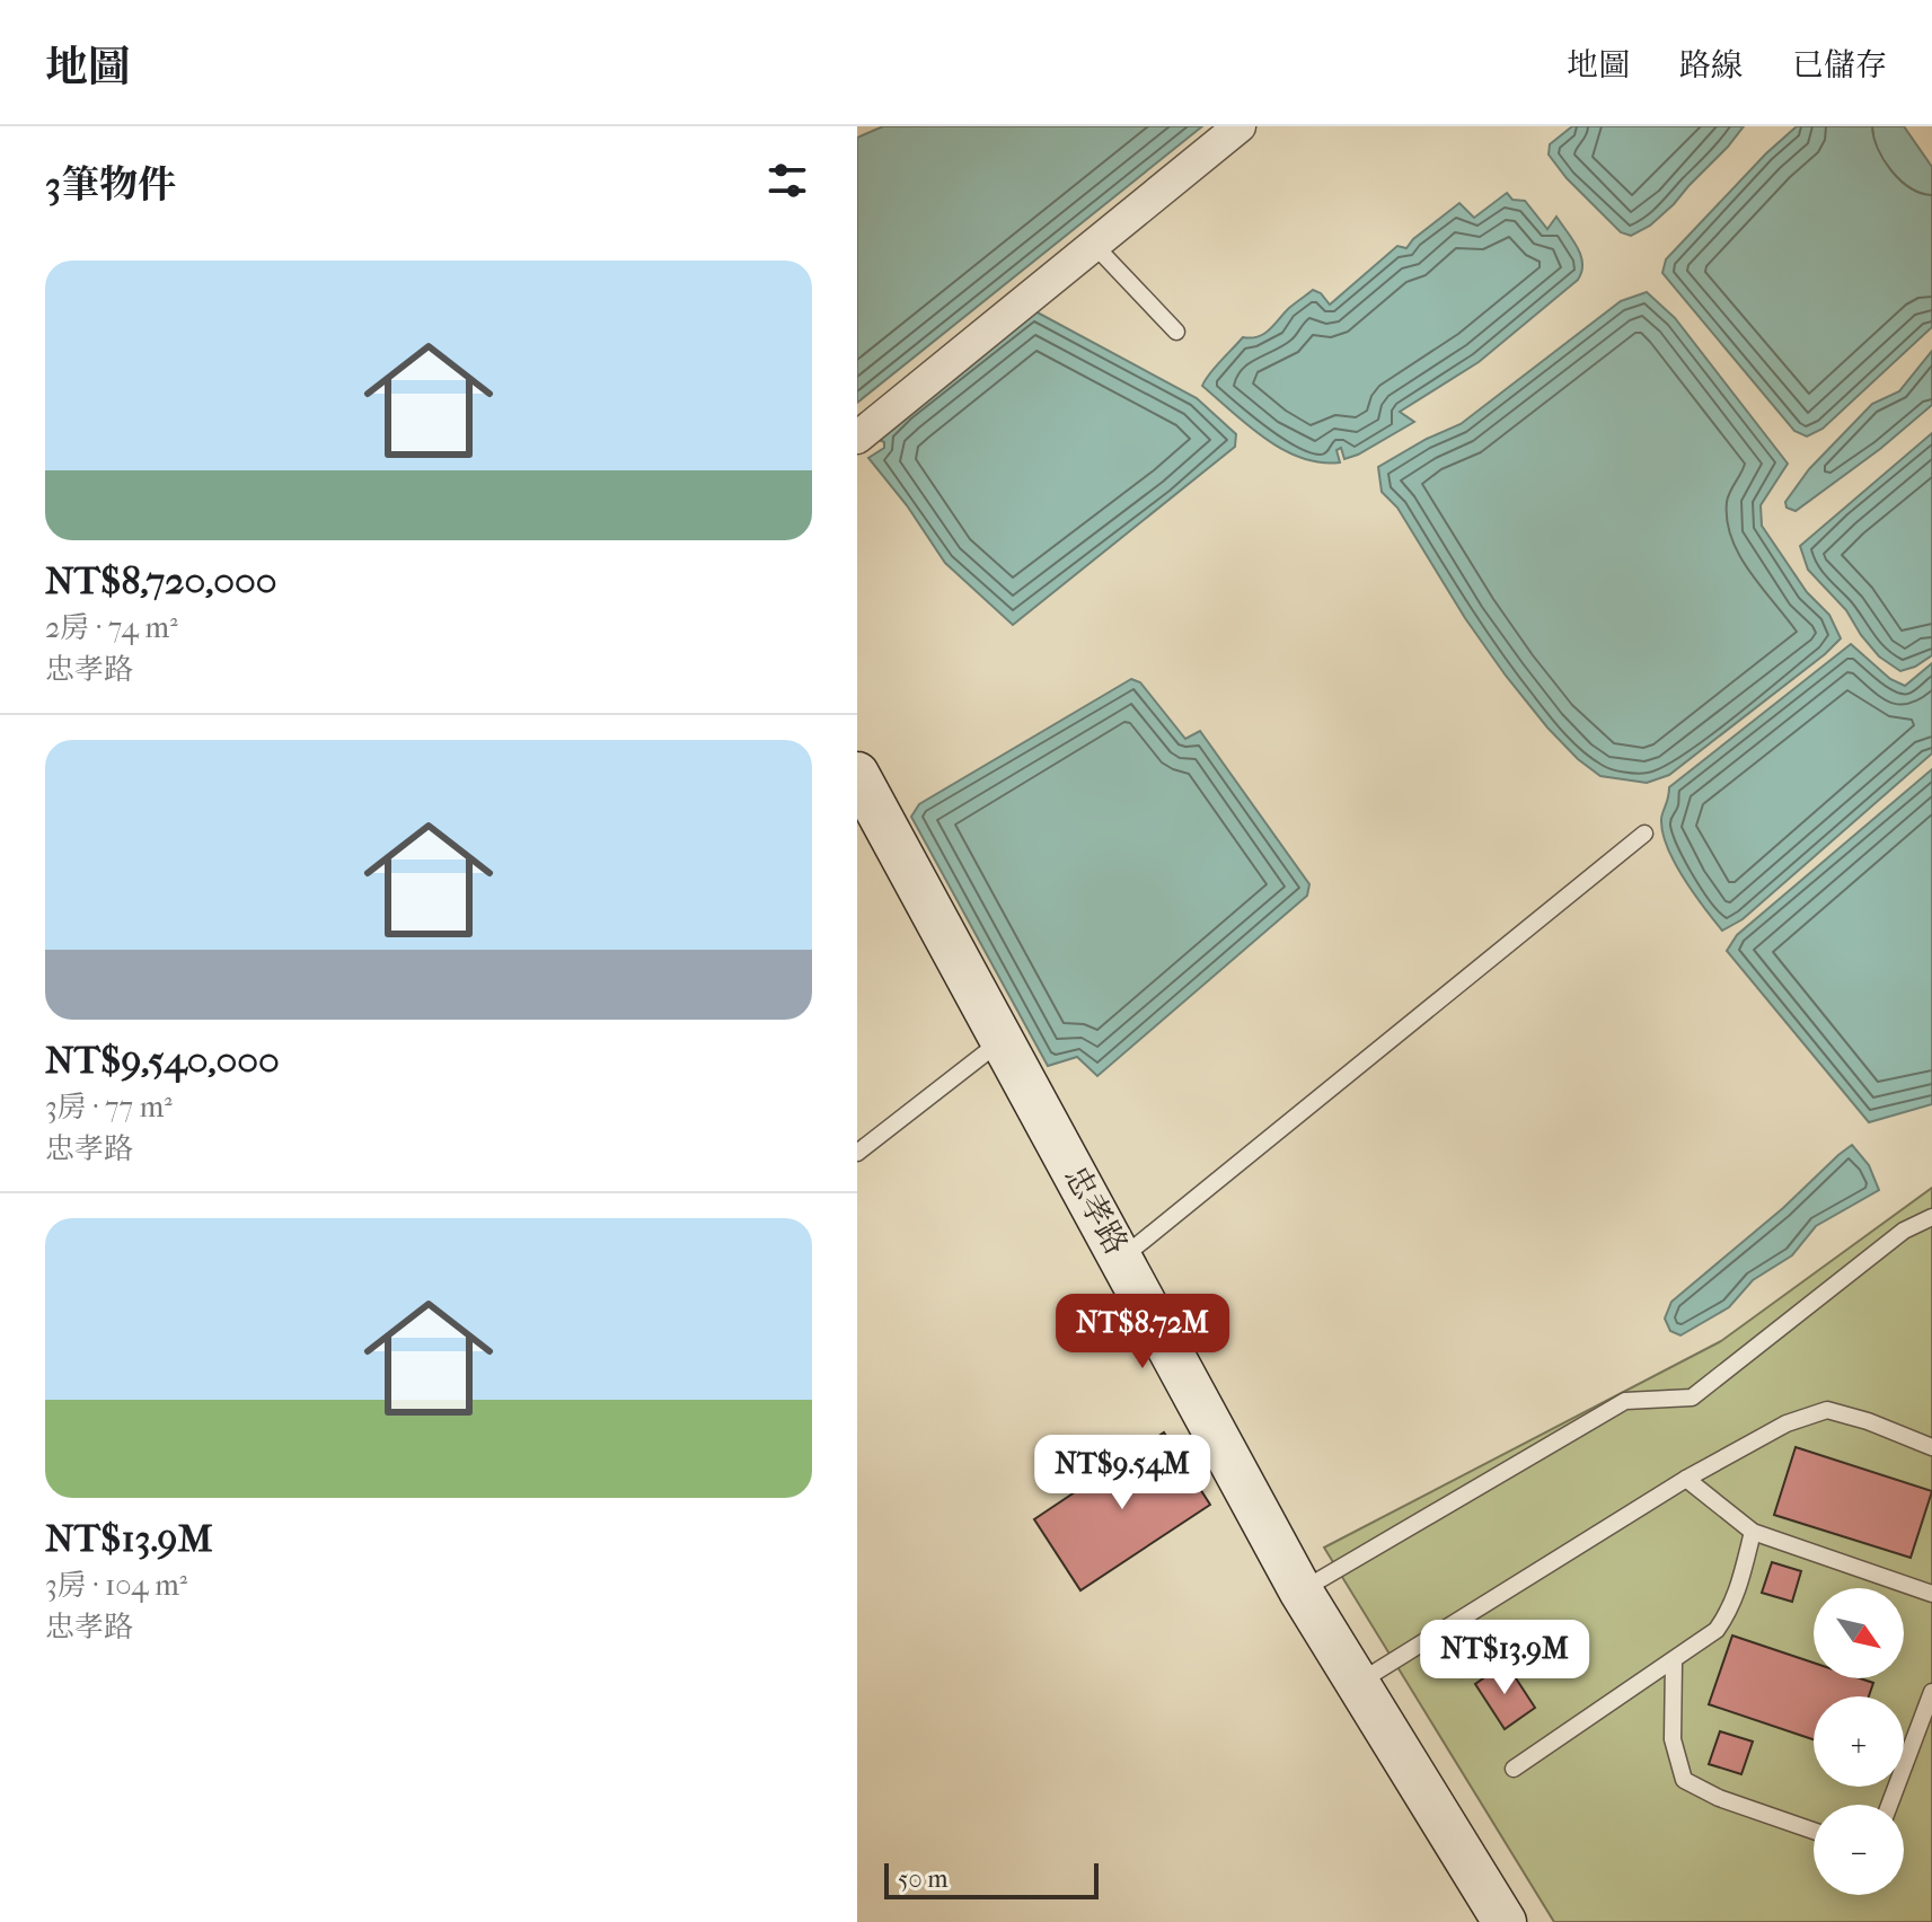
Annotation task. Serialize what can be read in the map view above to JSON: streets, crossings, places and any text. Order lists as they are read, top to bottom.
{
  "streets": {
    "street": ["忠孝路"]
  },
  "scale_bar": "50 m",
  "north": "bottom right",
  "page": {
    "header": "地圖",
    "nav": ["地圖", "路線", "已儲存"],
    "heading": "3筆物件",
    "list": [
      {
        "name": "NT$8,720,000",
        "note": "2房 · 74 m² · 忠孝路"
      },
      {
        "name": "NT$9,540,000",
        "note": "3房 · 77 m² · 忠孝路"
      },
      {
        "name": "NT$13.9M",
        "note": "3房 · 104 m² · 忠孝路"
      }
    ],
    "price": ["NT$8.72M", "NT$9.54M", "NT$13.9M"],
    "map_buttons": ["+", "−"],
    "scale": "50 m"
  }
}
